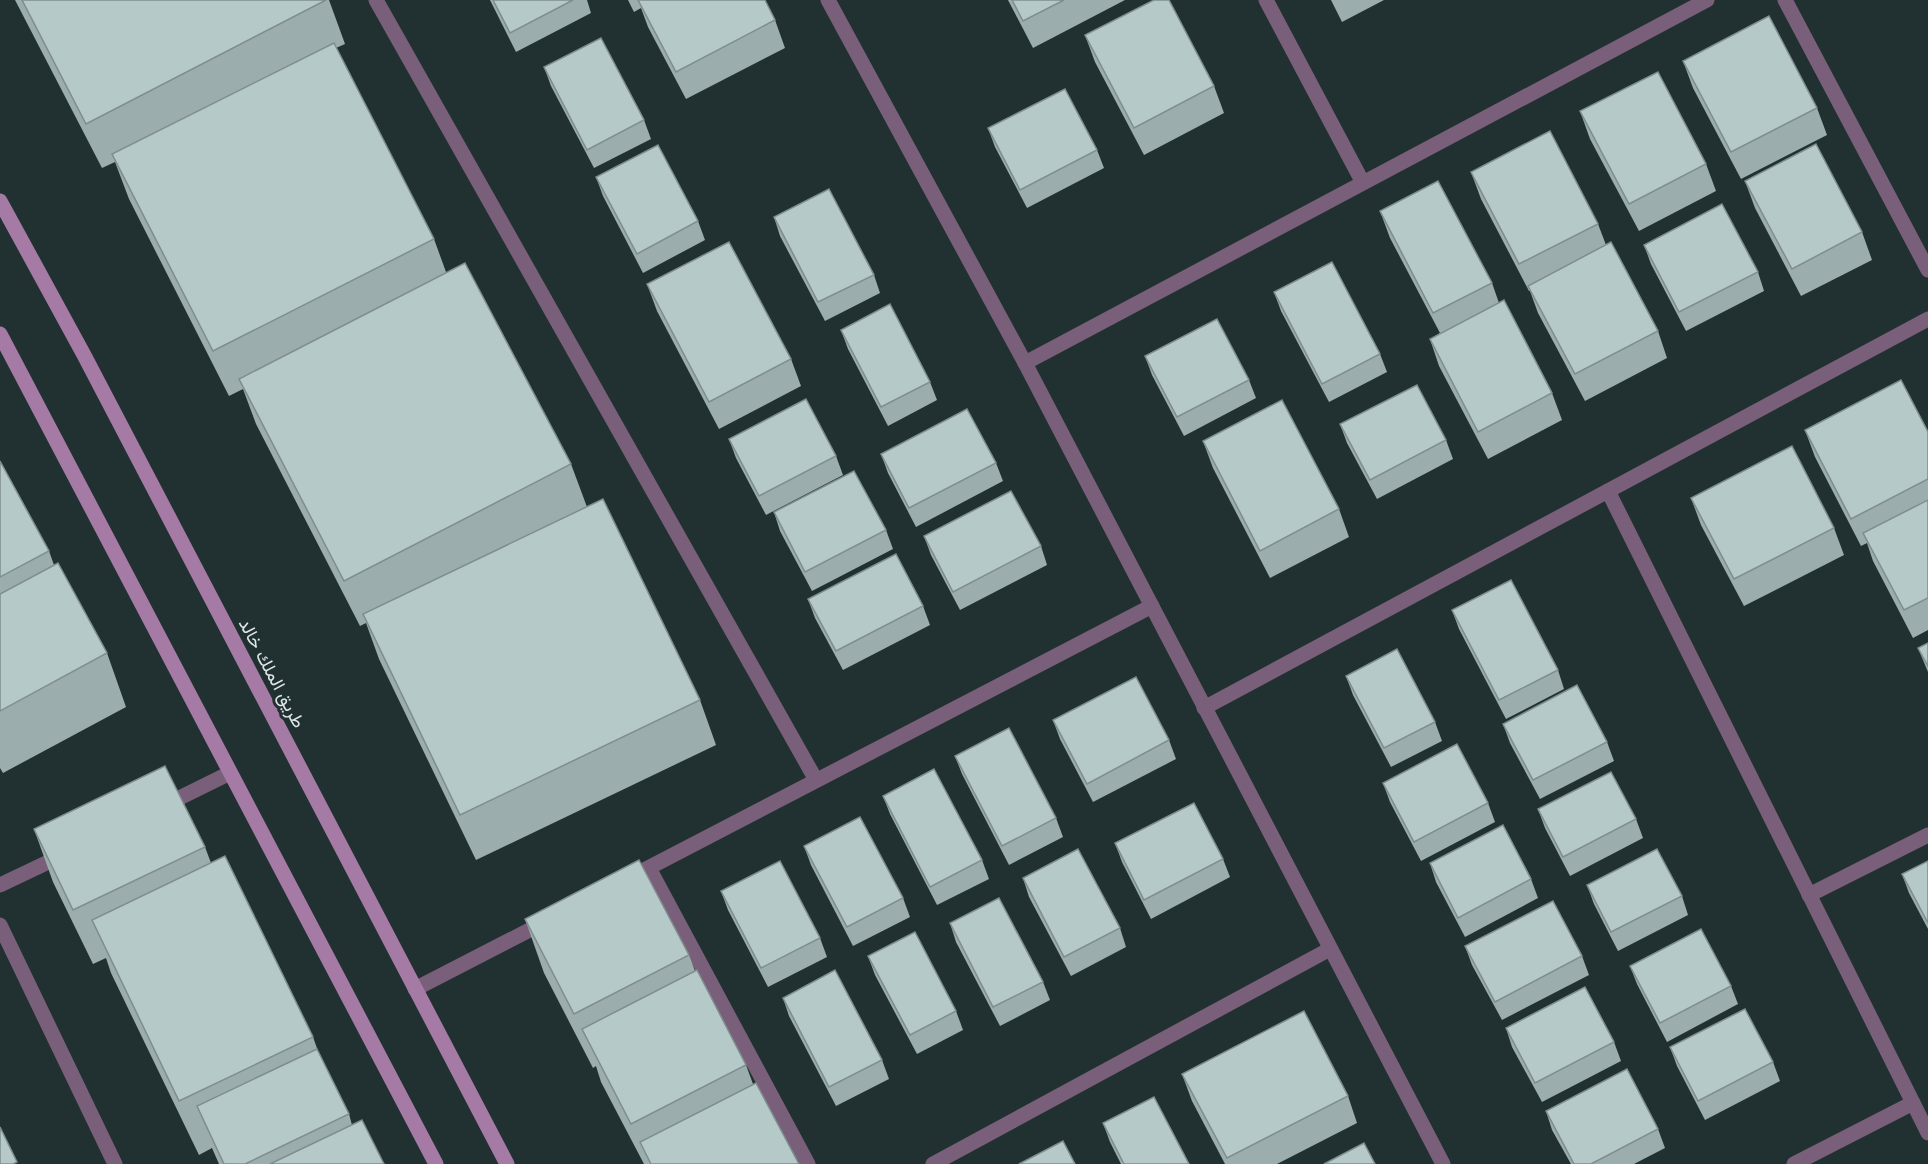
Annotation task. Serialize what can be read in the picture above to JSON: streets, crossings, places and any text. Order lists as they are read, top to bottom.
{
  "streets": {
    "main road": ["طريق الملك خالد"]
  }
}
